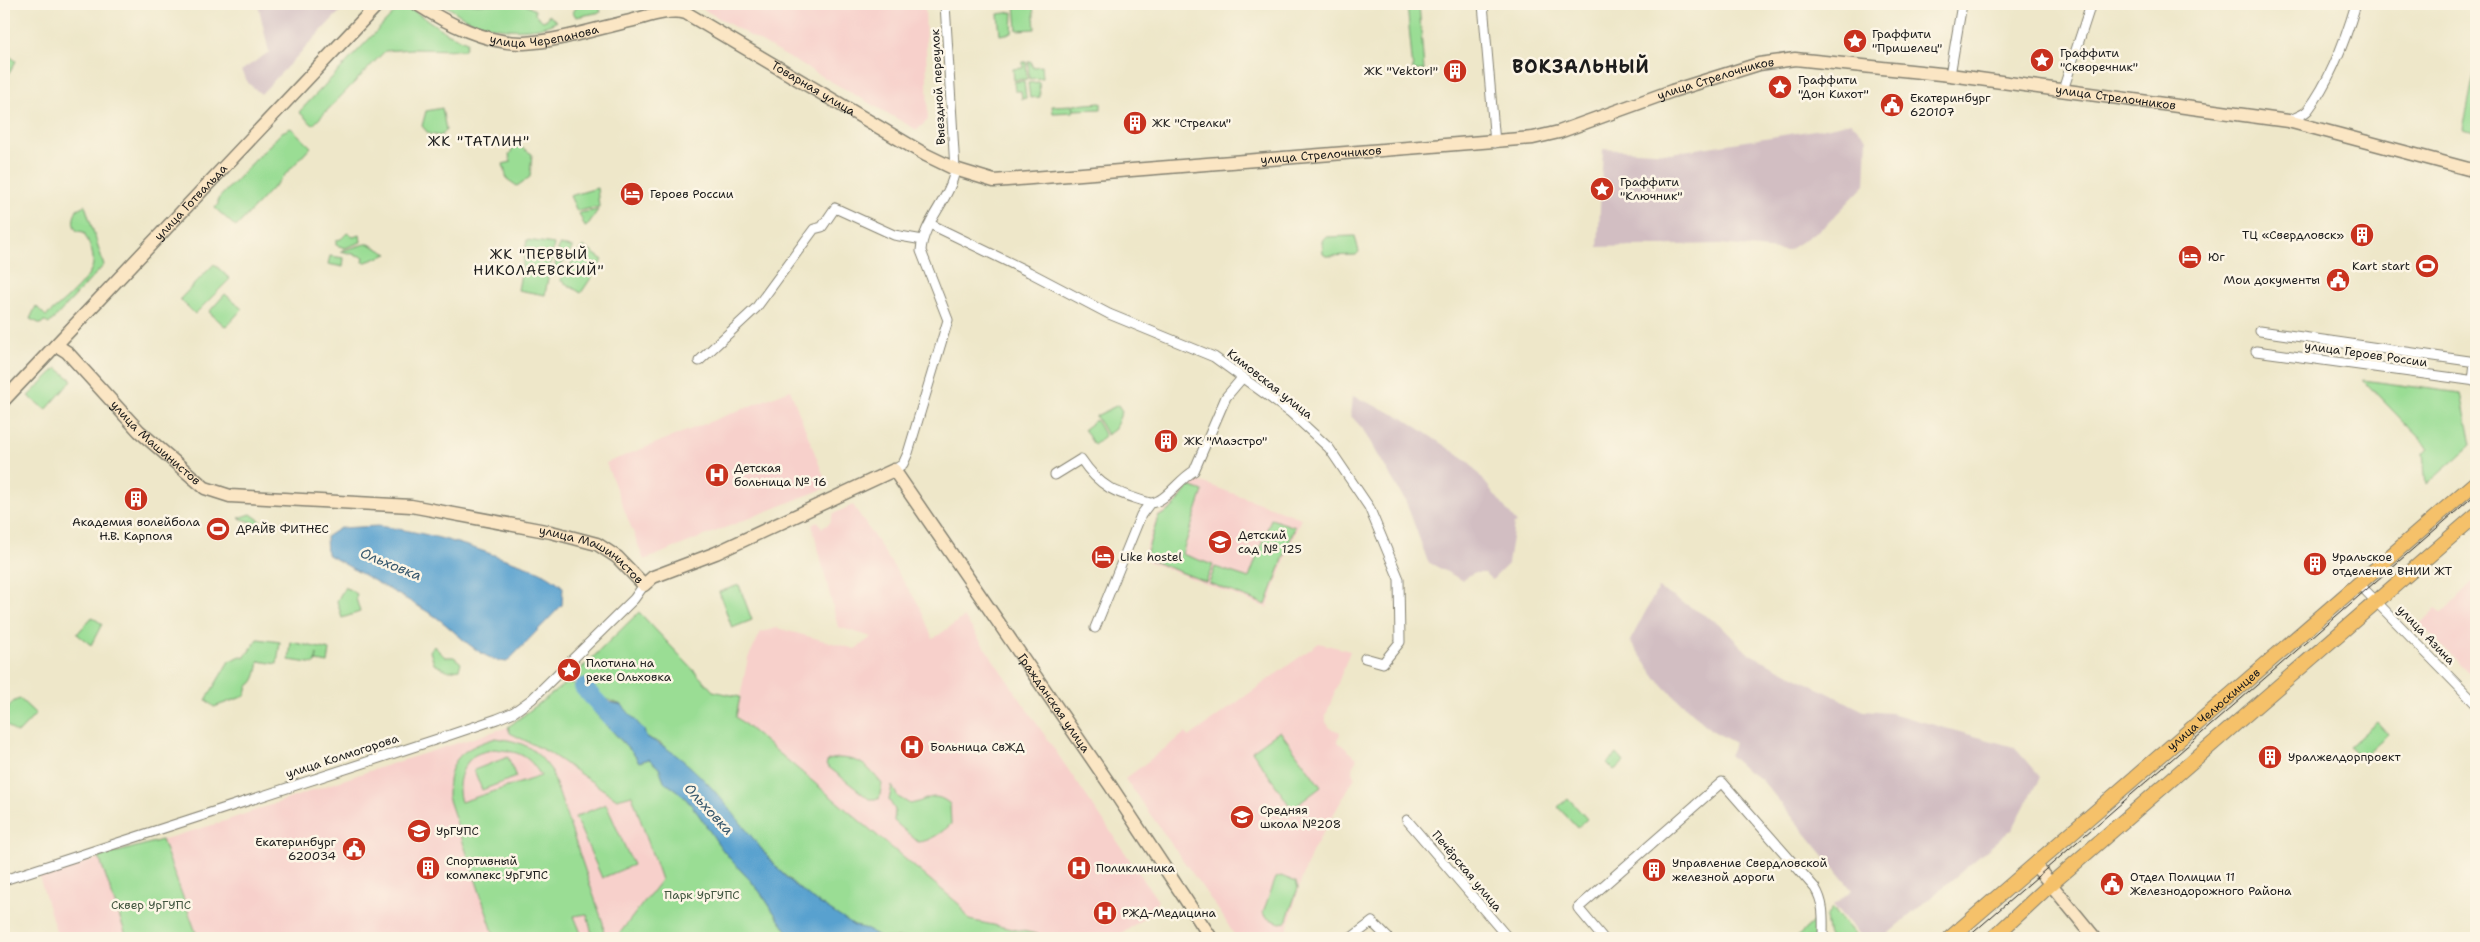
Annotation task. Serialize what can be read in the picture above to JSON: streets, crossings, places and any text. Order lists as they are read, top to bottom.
{
  "streets": {
    "main road": [
      "улица Черепанова",
      "улица Стрелочников",
      "Товарная улица",
      "улица Готвальда",
      "улица Машинистов",
      "Гражданская улица",
      "улица Челюскинцев"
    ],
    "street": [
      "Выездной переулок",
      "улица Героев России",
      "Кимовская улица",
      "улица Азина",
      "улица Колмогорова",
      "Печёрская улица"
    ]
  },
  "crossings": [
    ["улица Черепанова", "Товарная улица"],
    ["улица Стрелочников", "Выездной переулок"],
    ["улица Стрелочников", "Товарная улица"],
    ["улица Стрелочников", "улица Машинистов"],
    ["Выездной переулок", "Товарная улица"],
    ["Выездной переулок", "улица Машинистов"],
    ["Товарная улица", "улица Машинистов"],
    ["улица Готвальда", "улица Машинистов"],
    ["Кимовская улица", "улица Машинистов"],
    ["улица Машинистов", "Гражданская улица"],
    ["улица Машинистов", "улица Колмогорова"],
    ["улица Азина", "улица Челюскинцев"]
  ],
  "districts": ["ВОКЗАЛЬНЫЙ", "ЖК \"ТАТЛИН\"", "ЖК \"ПЕРВЫЙ НИКОЛАЕВСКИЙ\""],
  "water": ["Ольховка"],
  "parks": ["Парк УрГУПС", "Сквер УрГУПС"],
  "places": {
    "place": [
      "Граффити \"Пришелец\"",
      "Граффити \"Скворечник\"",
      "Граффити \"Дон Кихот\"",
      "Граффити \"Ключник\"",
      "Плотина на реке Ольховка"
    ],
    "building": [
      "ЖК \"Vektori\"",
      "ЖК \"Стрелки\"",
      "ТЦ «Свердловск»",
      "ЖК \"Маэстро\"",
      "Академия волейбола Н.В. Карполя",
      "Уральское отделение ВНИИ ЖТ",
      "Уралжелдорпроект",
      "Спортивный комлпекс УрГУПС",
      "Управление Свердловской железной дороги"
    ],
    "public building": [
      "Екатеринбург 620107",
      "Мои документы",
      "Екатеринбург 620034",
      "Отдел Полиции 11 Железнодорожного Района"
    ],
    "hotel": ["Героев России", "Юг", "Like hostel"],
    "sports": ["Kart start", "ДРАЙВ ФИТНЕС"],
    "hospital": [
      "Детская больница № 16",
      "Больница СвЖД",
      "Поликлиника",
      "РЖД-Медицина"
    ],
    "school or university": ["Детский сад № 125", "Средняя школа №208", "УрГУПС"]
  }
}
